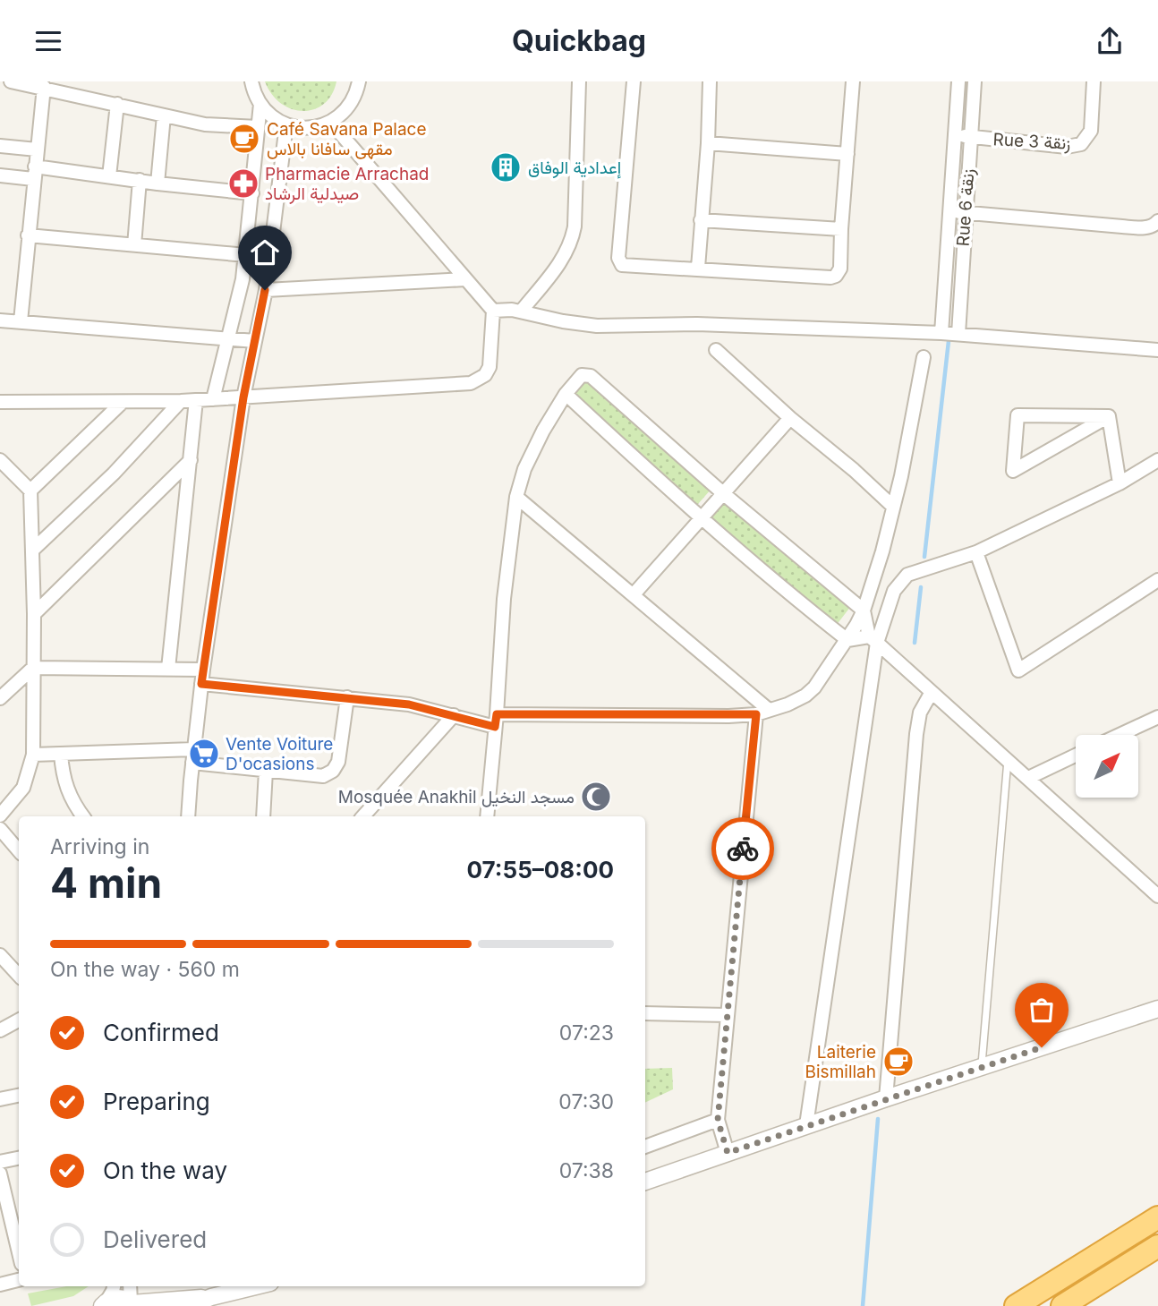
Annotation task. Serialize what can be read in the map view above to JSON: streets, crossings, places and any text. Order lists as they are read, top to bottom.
{
  "streets": {
    "street": ["Rue 3 زنقة", "Rue 6 زنقة"]
  },
  "crossings": [
    ["Rue 3 زنقة", "Rue 6 زنقة"]
  ],
  "places": {
    "cafe": ["Café Savana Palace مقهى سافانا بالاس", "Laiterie Bismillah"],
    "building": ["إعدادية الوفاق"],
    "pharmacy": ["Pharmacie Arrachad صيدلية الرشاد"],
    "supermarket": ["Vente Voiture D'ocasions"],
    "mosque": ["Mosquée Anakhil مسجد النخيل"]
  },
  "north": "top right",
  "page": {
    "header": "Quickbag",
    "heading": ["4 min", "Arriving in", "07:55–08:00"],
    "bar": "On the way · 560 m",
    "list": [
      ["Confirmed", "07:23"],
      ["Preparing", "07:30"],
      ["On the way", "07:38"],
      "Delivered"
    ]
  }
}
